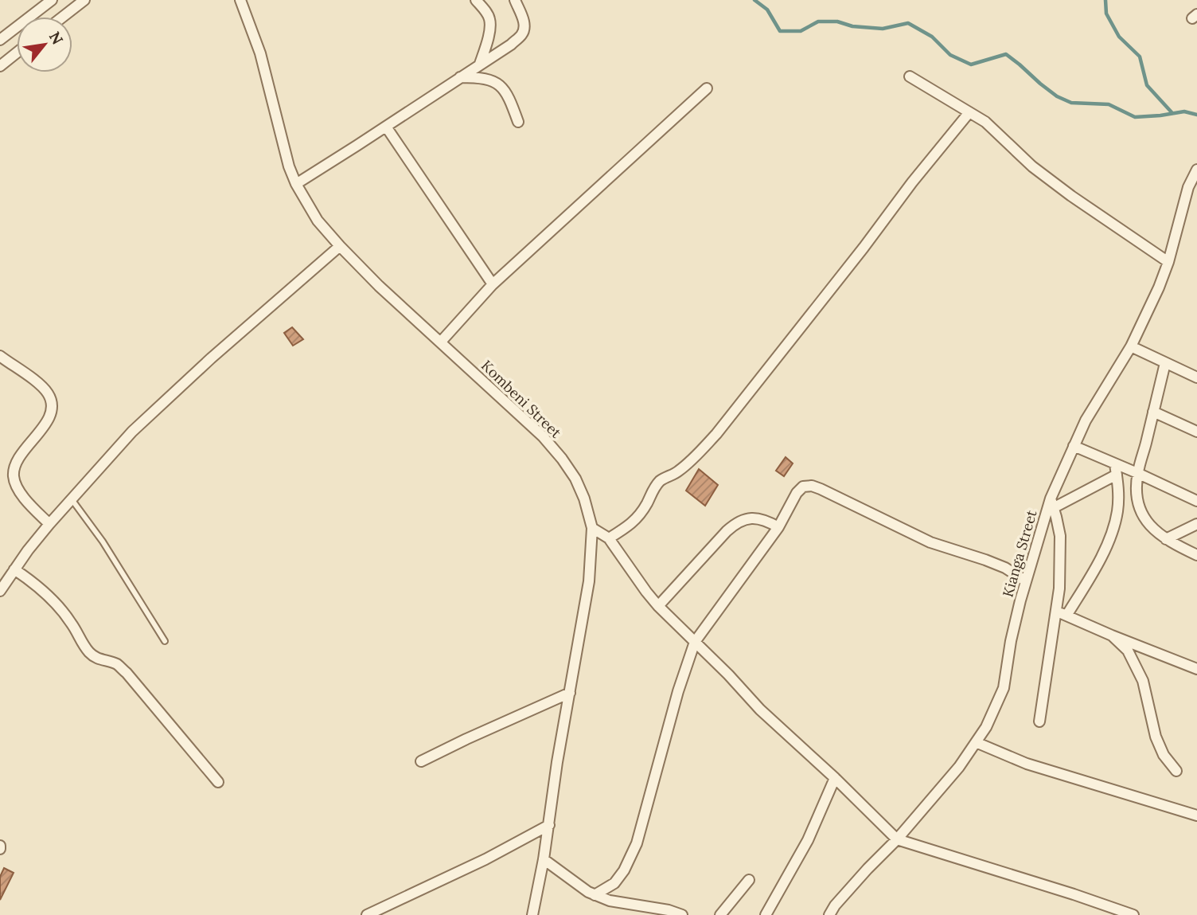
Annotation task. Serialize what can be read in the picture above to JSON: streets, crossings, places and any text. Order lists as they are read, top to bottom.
{
  "streets": {
    "street": ["Kombeni Street", "Kianga Street"]
  },
  "north": "top right"
}
